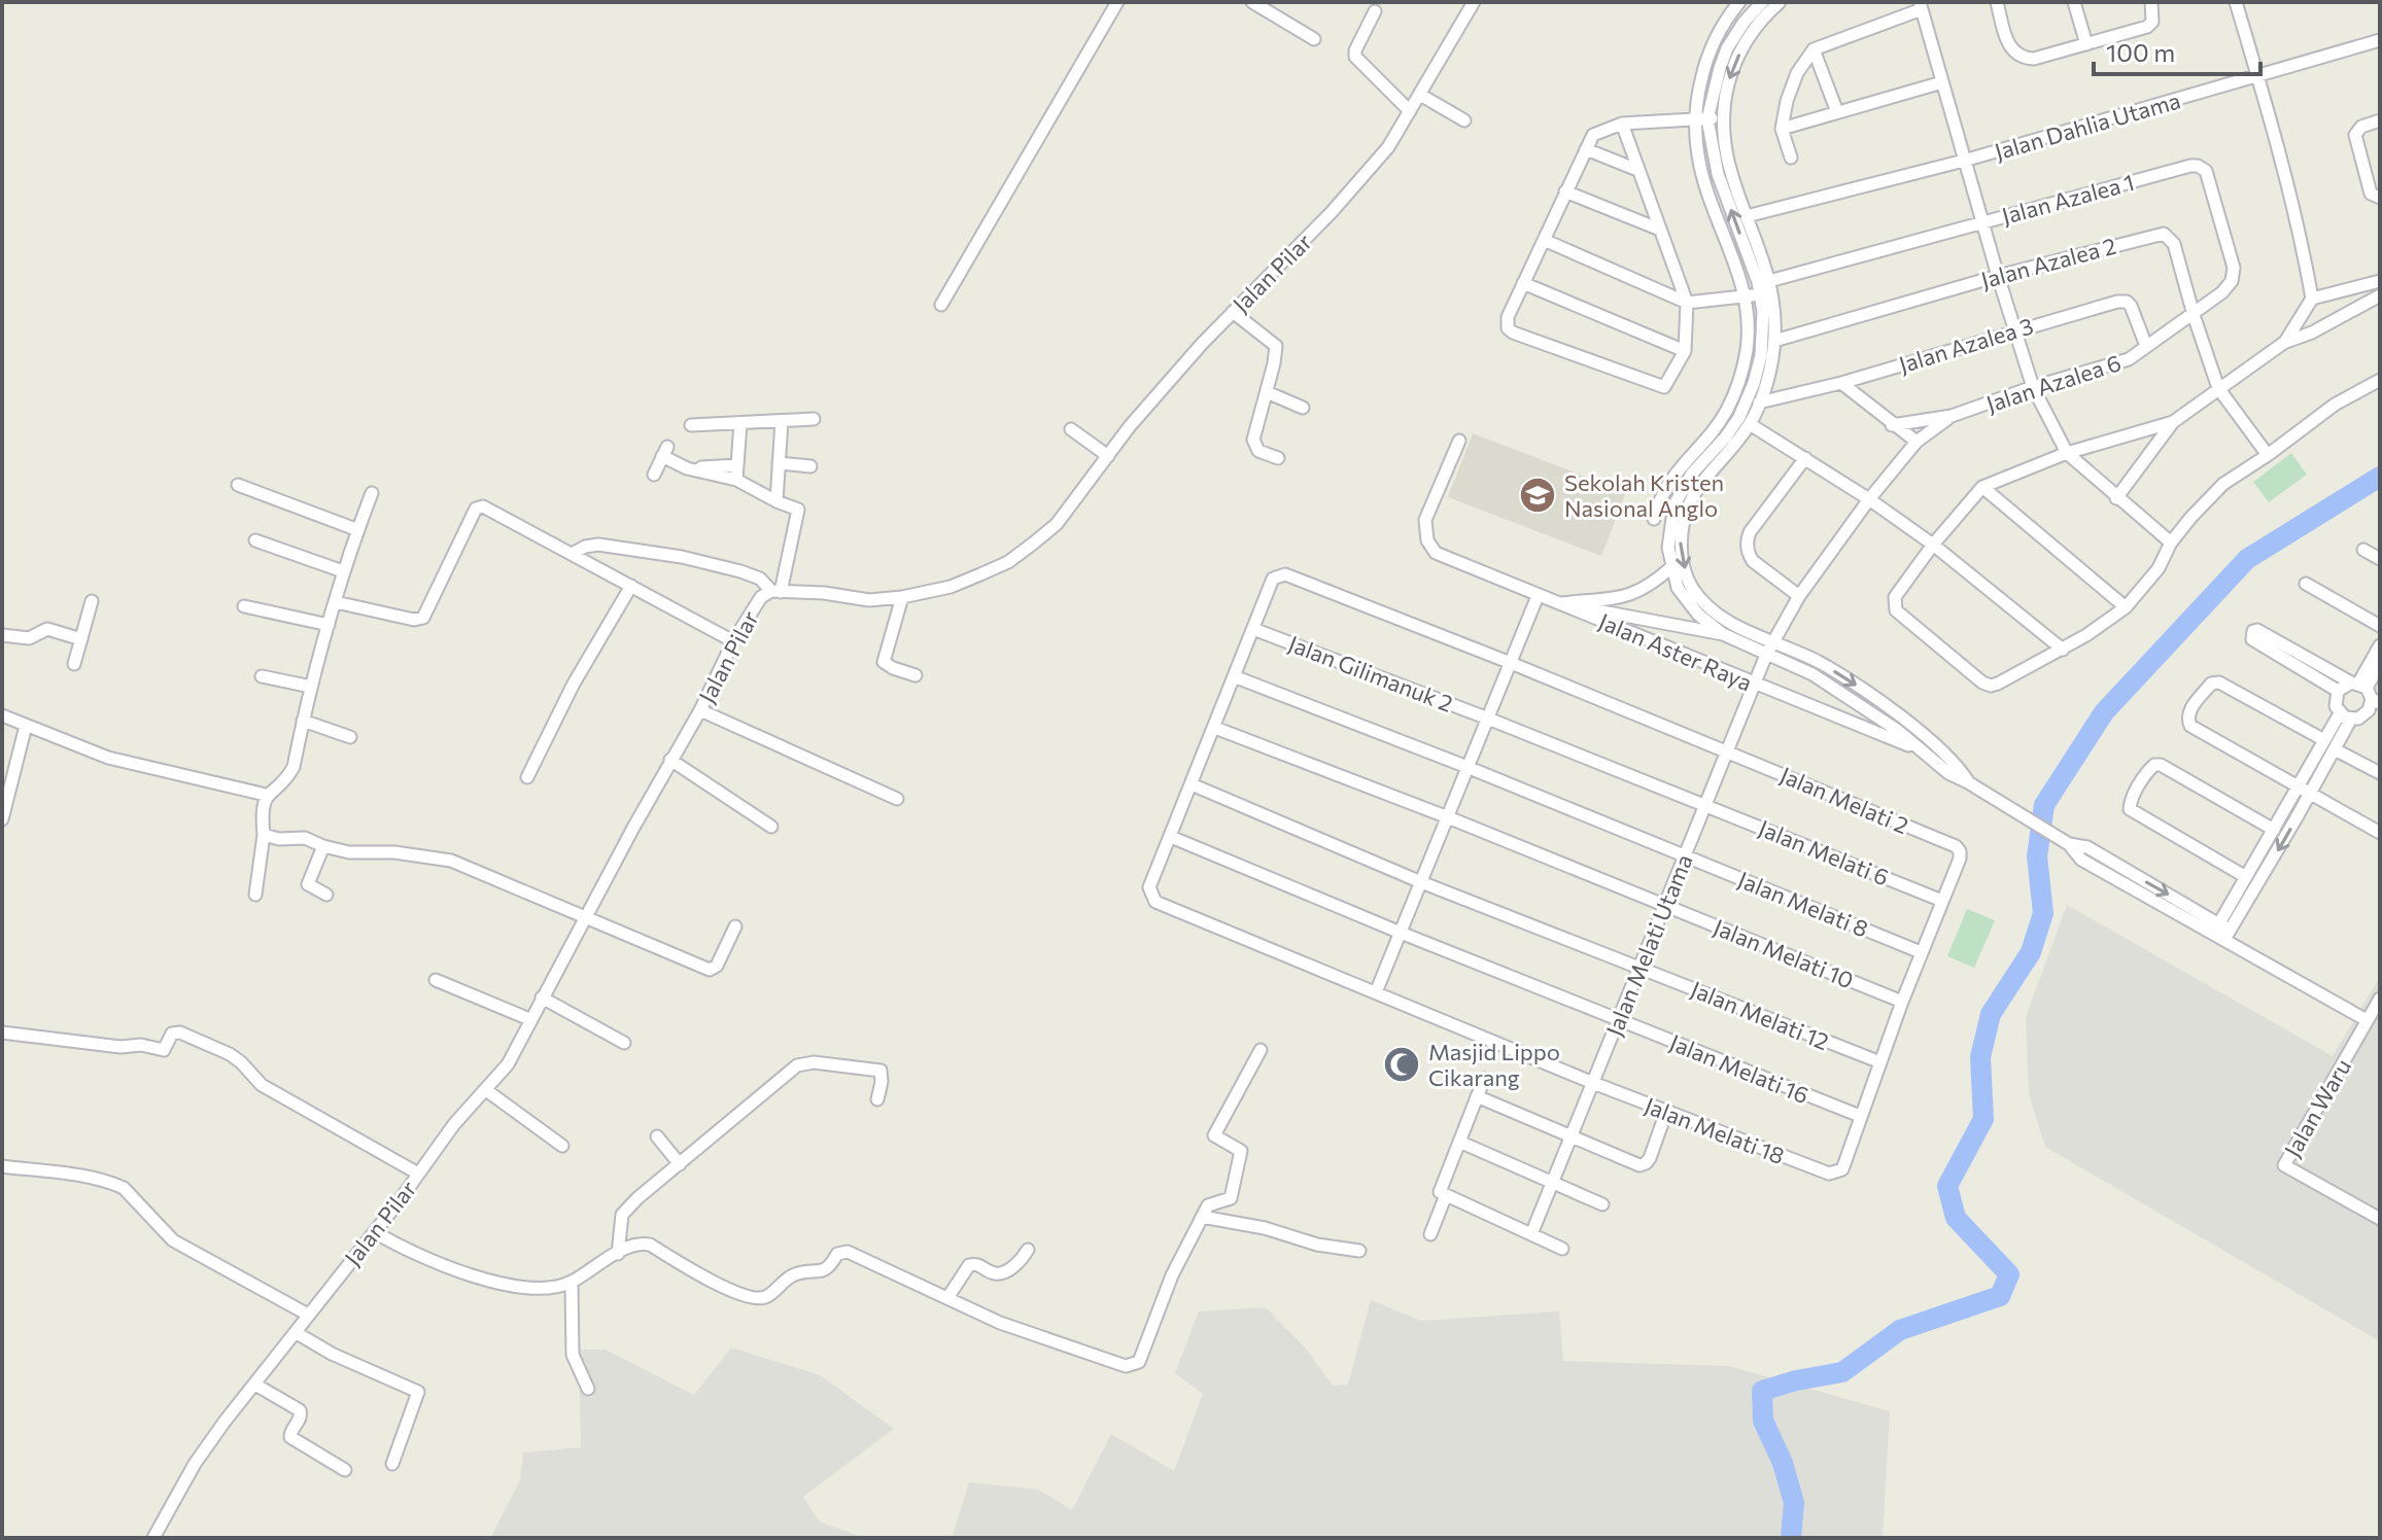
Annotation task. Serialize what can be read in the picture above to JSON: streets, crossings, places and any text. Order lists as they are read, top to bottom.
{
  "streets": {
    "street": [
      "Jalan Dahlia Utama",
      "Jalan Azalea 1",
      "Jalan Azalea 2",
      "Jalan Pilar",
      "Jalan Azalea 3",
      "Jalan Azalea 6",
      "Jalan Aster Raya",
      "Jalan Gilimanuk 2",
      "Jalan Melati 2",
      "Jalan Melati 6",
      "Jalan Melati 8",
      "Jalan Melati Utama",
      "Jalan Melati 10",
      "Jalan Melati 12",
      "Jalan Melati 16",
      "Jalan Waru",
      "Jalan Melati 18"
    ]
  },
  "crossings": [
    ["Jalan Azalea 1", "Jalan Azalea 2"],
    ["Jalan Azalea 1", "Jalan Azalea 6"],
    ["Jalan Azalea 2", "Jalan Azalea 6"],
    ["Jalan Azalea 3", "Jalan Azalea 6"],
    ["Jalan Azalea 6", "Jalan Melati Utama"],
    ["Jalan Aster Raya", "Jalan Melati Utama"],
    ["Jalan Gilimanuk 2", "Jalan Melati 2"],
    ["Jalan Gilimanuk 2", "Jalan Melati 6"],
    ["Jalan Gilimanuk 2", "Jalan Melati Utama"],
    ["Jalan Melati 2", "Jalan Melati 6"],
    ["Jalan Melati 2", "Jalan Melati Utama"],
    ["Jalan Melati 6", "Jalan Melati Utama"],
    ["Jalan Melati 8", "Jalan Melati Utama"],
    ["Jalan Melati Utama", "Jalan Melati 10"],
    ["Jalan Melati Utama", "Jalan Melati 12"],
    ["Jalan Melati Utama", "Jalan Melati 16"],
    ["Jalan Melati Utama", "Jalan Melati 18"],
    ["Jalan Melati 16", "Jalan Melati 18"]
  ],
  "places": {
    "school or university": ["Sekolah Kristen Nasional Anglo"],
    "mosque": ["Masjid Lippo Cikarang"]
  },
  "scale_bar": "100 m"
}
